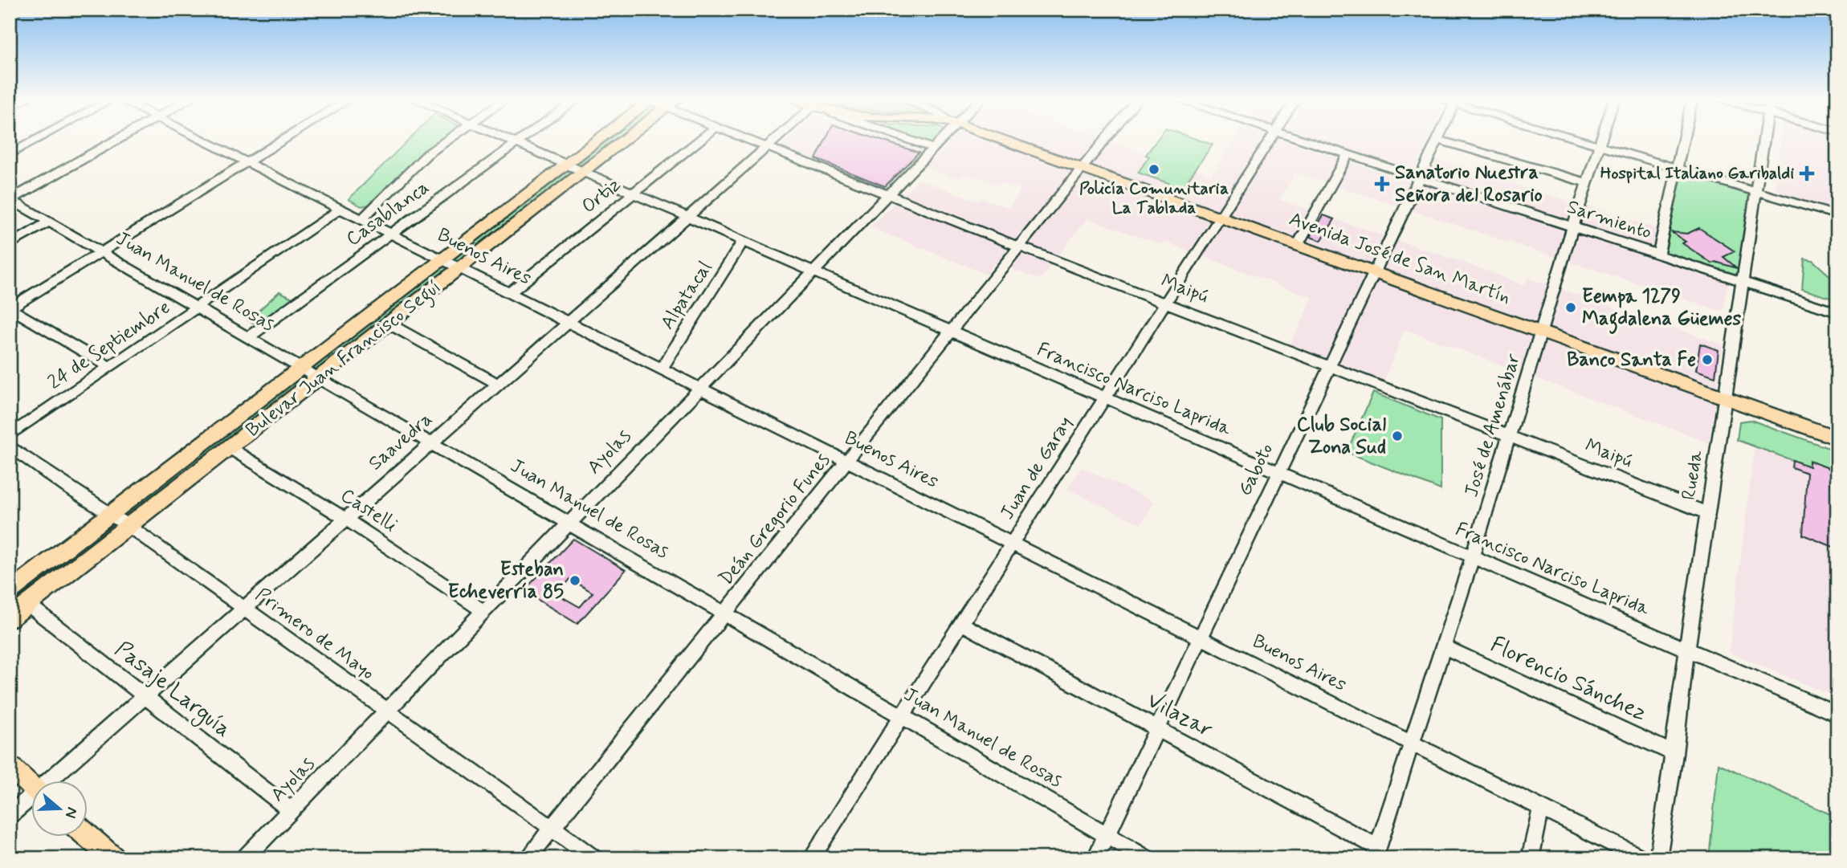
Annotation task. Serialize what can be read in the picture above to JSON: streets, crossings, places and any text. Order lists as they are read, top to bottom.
{
  "streets": {
    "main road": ["Avenida José de San Martín", "Bulevar Juan Francisco Seguí"],
    "street": [
      "Ortiz",
      "Casablanca",
      "Sarmiento",
      "Buenos Aires",
      "Juan Manuel de Rosas",
      "Maipú",
      "Alpatacal",
      "24 de Septiembre",
      "Francisco Narciso Laprida",
      "José de Amenábar",
      "Saavedra",
      "Ayolas",
      "Juan de Garay",
      "Gaboto",
      "Rueda",
      "Castelli",
      "Deán Gregorio Funes",
      "Primero de Mayo",
      "Florencio Sánchez",
      "Pasaje Larguía",
      "Vilazar"
    ]
  },
  "crossings": [
    ["Ortiz", "Buenos Aires"],
    ["Ortiz", "Francisco Narciso Laprida"],
    ["Casablanca", "Buenos Aires"],
    ["Casablanca", "Juan Manuel de Rosas"],
    ["Casablanca", "Francisco Narciso Laprida"],
    ["Sarmiento", "José de Amenábar"],
    ["Sarmiento", "Gaboto"],
    ["Sarmiento", "Rueda"],
    ["Buenos Aires", "Alpatacal"],
    ["Buenos Aires", "24 de Septiembre"],
    ["Buenos Aires", "Bulevar Juan Francisco Seguí"],
    ["Buenos Aires", "José de Amenábar"],
    ["Buenos Aires", "Saavedra"],
    ["Buenos Aires", "Ayolas"],
    ["Buenos Aires", "Juan de Garay"],
    ["Buenos Aires", "Gaboto"],
    ["Buenos Aires", "Deán Gregorio Funes"],
    ["Avenida José de San Martín", "José de Amenábar"],
    ["Avenida José de San Martín", "Ayolas"],
    ["Avenida José de San Martín", "Juan de Garay"],
    ["Avenida José de San Martín", "Gaboto"],
    ["Avenida José de San Martín", "Rueda"],
    ["Avenida José de San Martín", "Deán Gregorio Funes"],
    ["Juan Manuel de Rosas", "24 de Septiembre"],
    ["Juan Manuel de Rosas", "Bulevar Juan Francisco Seguí"],
    ["Juan Manuel de Rosas", "Saavedra"],
    ["Juan Manuel de Rosas", "Ayolas"],
    ["Juan Manuel de Rosas", "Juan de Garay"],
    ["Juan Manuel de Rosas", "Gaboto"],
    ["Juan Manuel de Rosas", "Deán Gregorio Funes"],
    ["Maipú", "José de Amenábar"],
    ["Maipú", "Saavedra"],
    ["Maipú", "Ayolas"],
    ["Maipú", "Juan de Garay"],
    ["Maipú", "Gaboto"],
    ["Maipú", "Rueda"],
    ["Maipú", "Deán Gregorio Funes"],
    ["Alpatacal", "Francisco Narciso Laprida"],
    ["Bulevar Juan Francisco Seguí", "Francisco Narciso Laprida"],
    ["Bulevar Juan Francisco Seguí", "Castelli"],
    ["Bulevar Juan Francisco Seguí", "Primero de Mayo"],
    ["Bulevar Juan Francisco Seguí", "Pasaje Larguía"],
    ["Francisco Narciso Laprida", "José de Amenábar"],
    ["Francisco Narciso Laprida", "Saavedra"],
    ["Francisco Narciso Laprida", "Ayolas"],
    ["Francisco Narciso Laprida", "Juan de Garay"],
    ["Francisco Narciso Laprida", "Gaboto"],
    ["Francisco Narciso Laprida", "Rueda"],
    ["Francisco Narciso Laprida", "Deán Gregorio Funes"],
    ["José de Amenábar", "Florencio Sánchez"],
    ["José de Amenábar", "Vilazar"],
    ["Saavedra", "Castelli"],
    ["Saavedra", "Primero de Mayo"],
    ["Saavedra", "Pasaje Larguía"],
    ["Ayolas", "Castelli"],
    ["Ayolas", "Primero de Mayo"],
    ["Ayolas", "Pasaje Larguía"],
    ["Juan de Garay", "Vilazar"],
    ["Gaboto", "Vilazar"],
    ["Rueda", "Florencio Sánchez"],
    ["Deán Gregorio Funes", "Primero de Mayo"]
  ],
  "places": {
    "other": [
      "Policía Comunitaria La Tablada",
      "Eempa 1279 Magdalena Güemes",
      "Banco Santa Fe",
      "Club Social Zona Sud",
      "Esteban Echeverría 85"
    ],
    "health": ["Hospital Italiano Garibaldi", "Sanatorio Nuestra Señora del Rosario"]
  },
  "north": "right"
}
